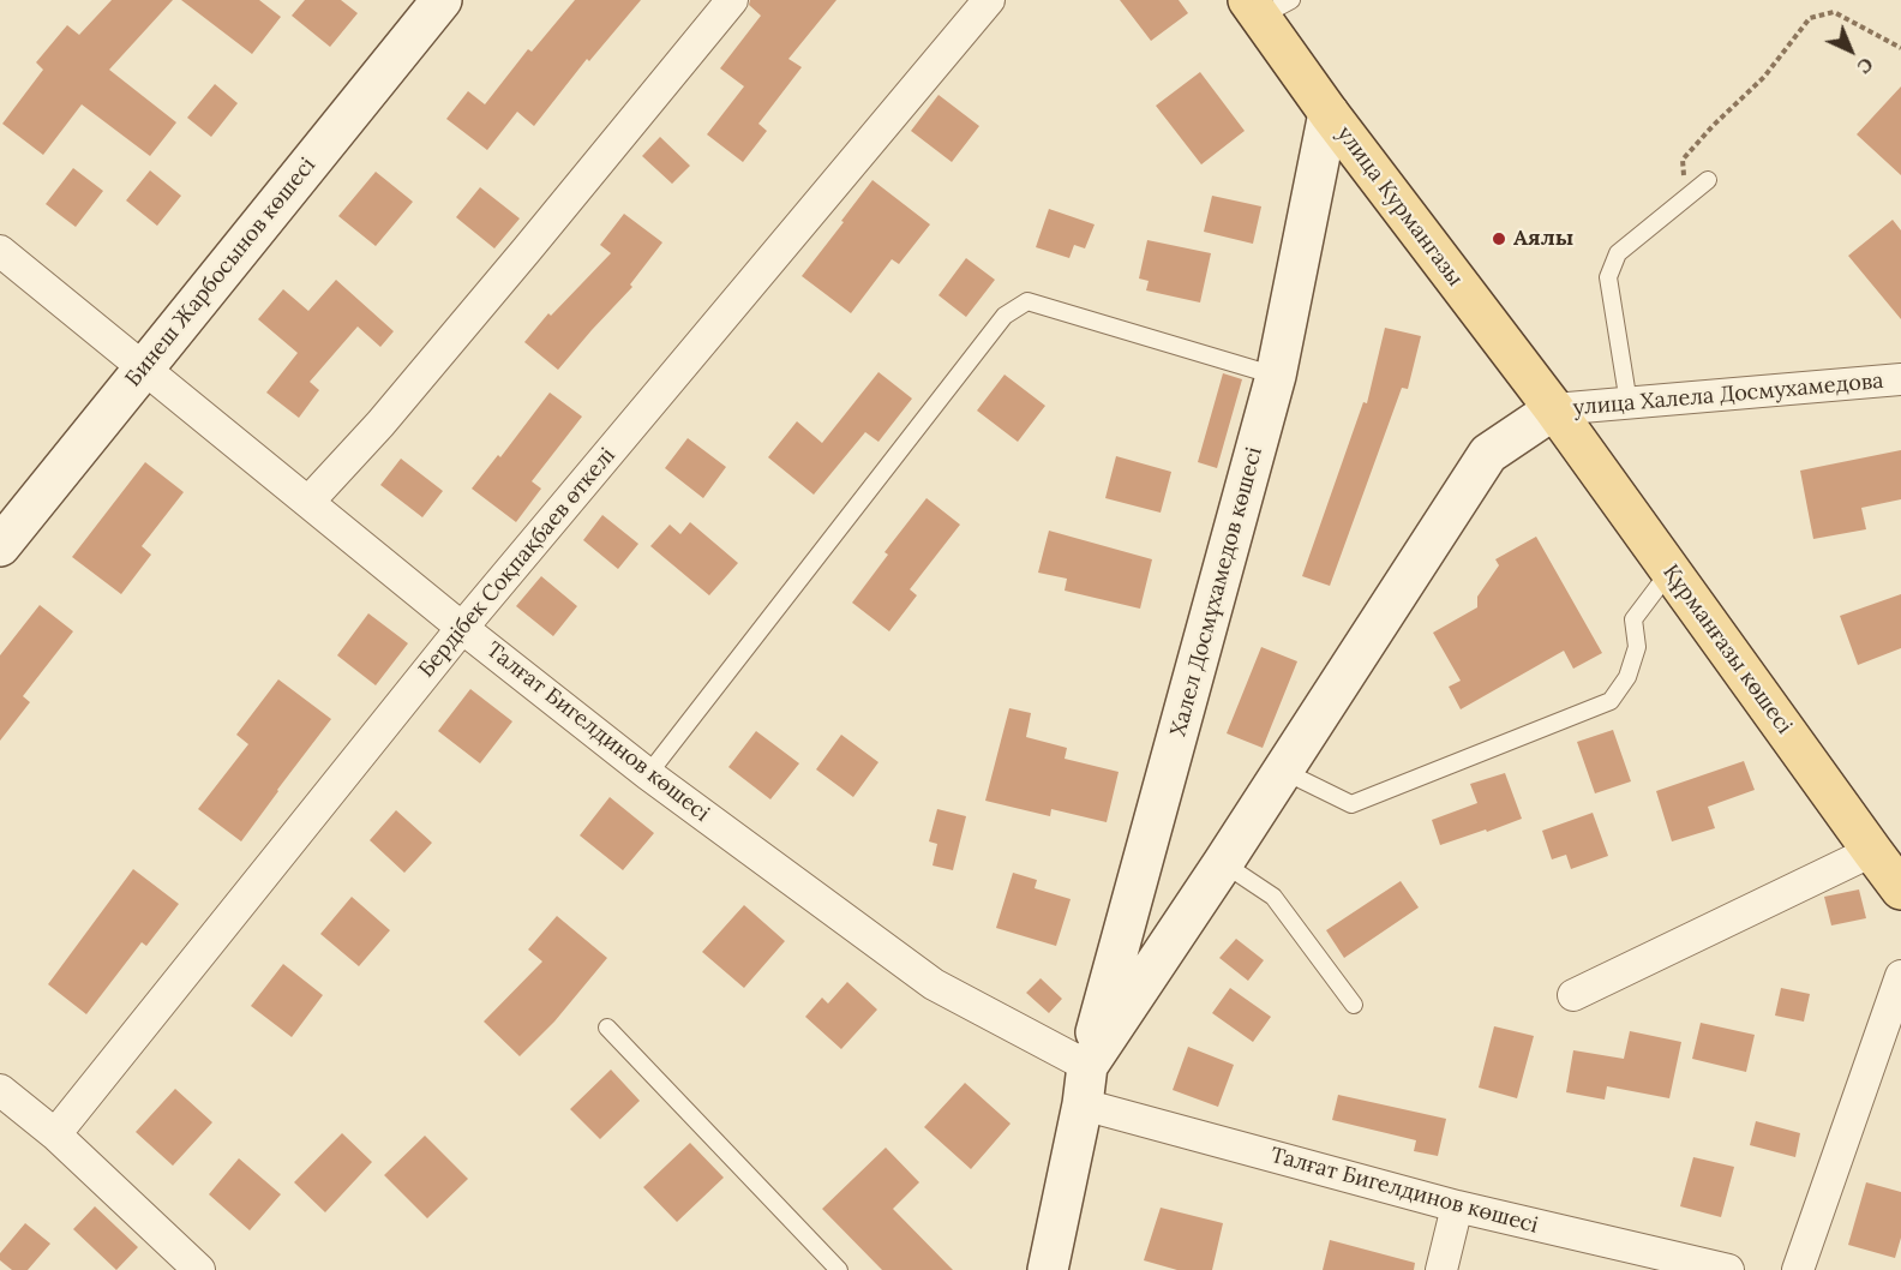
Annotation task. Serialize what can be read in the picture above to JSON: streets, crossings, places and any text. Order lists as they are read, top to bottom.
{
  "streets": {
    "main road": ["улица Курмангазы", "Құрманғазы көшесі"],
    "street": [
      "Бинеш Жарбосынов көшесі",
      "улица Халела Досмухамедова",
      "Бердібек Соқпақбаев өткелі",
      "Халел Досмұхамедов көшесі",
      "Талғат Бигелдинов көшесі"
    ]
  },
  "crossings": [
    ["улица Курмангазы", "улица Халела Досмухамедова"],
    ["улица Курмангазы", "Халел Досмұхамедов көшесі"],
    ["улица Курмангазы", "Құрманғазы көшесі"],
    ["Бинеш Жарбосынов көшесі", "Талғат Бигелдинов көшесі"],
    ["улица Халела Досмухамедова", "Халел Досмұхамедов көшесі"],
    ["улица Халела Досмухамедова", "Құрманғазы көшесі"],
    ["Бердібек Соқпақбаев өткелі", "Талғат Бигелдинов көшесі"],
    ["Халел Досмұхамедов көшесі", "Құрманғазы көшесі"],
    ["Халел Досмұхамедов көшесі", "Талғат Бигелдинов көшесі"]
  ],
  "places": ["Аялы"],
  "north": "bottom right"
}
